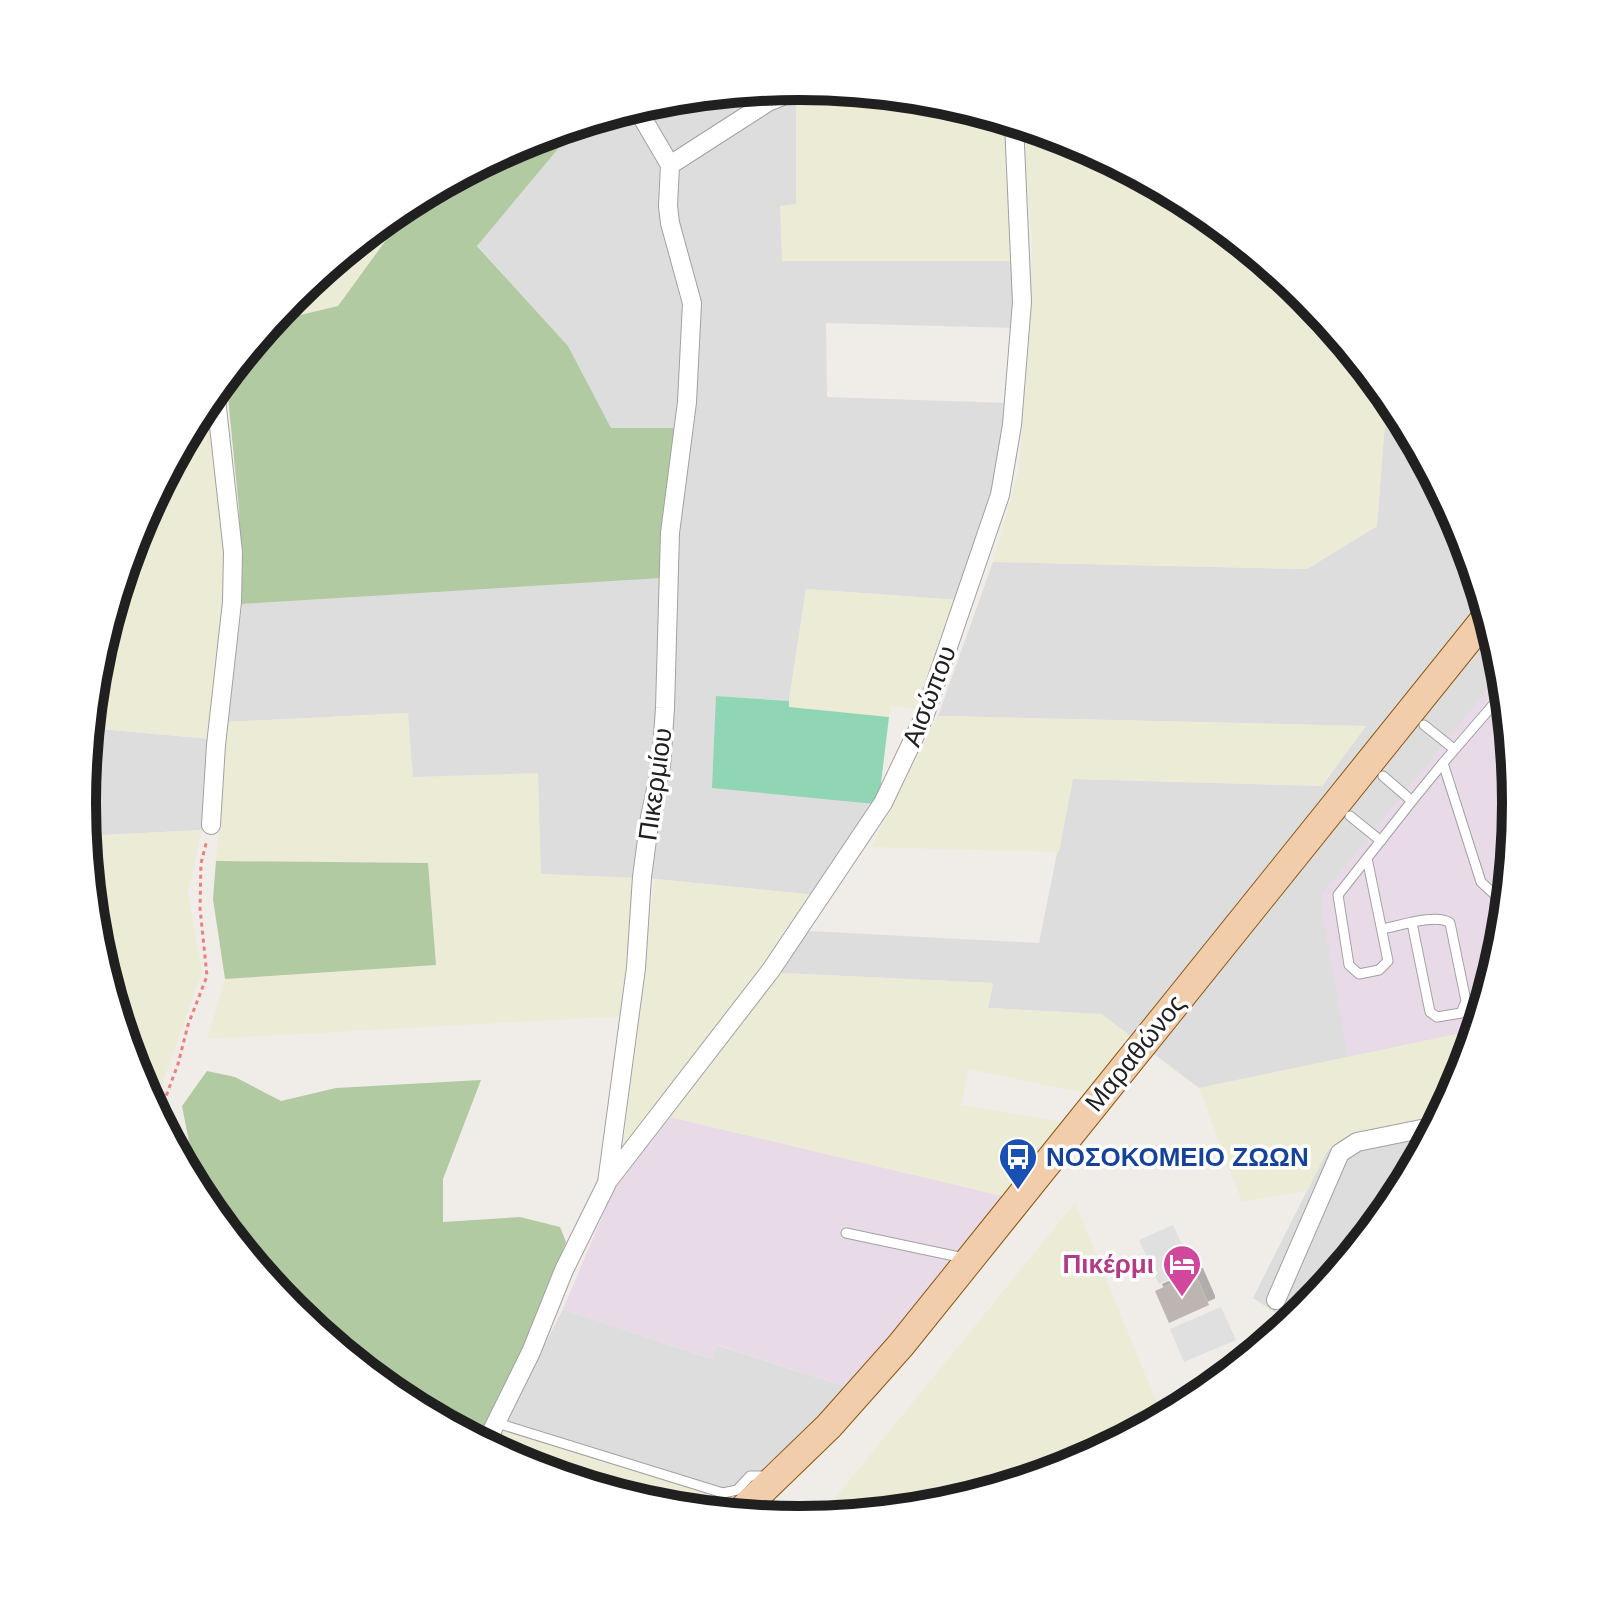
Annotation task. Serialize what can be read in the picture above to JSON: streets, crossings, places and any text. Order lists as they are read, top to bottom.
{
  "streets": {
    "main road": ["Μαραθώνος"],
    "street": ["Αισώπου", "Πικερμίου"]
  },
  "crossings": [
    ["Αισώπου", "Πικερμίου"]
  ],
  "places": {
    "bus stop": ["ΝΟΣΟΚΟΜΕΙΟ ΖΩΩΝ"],
    "hotel": ["Πικέρμι"]
  }
}
